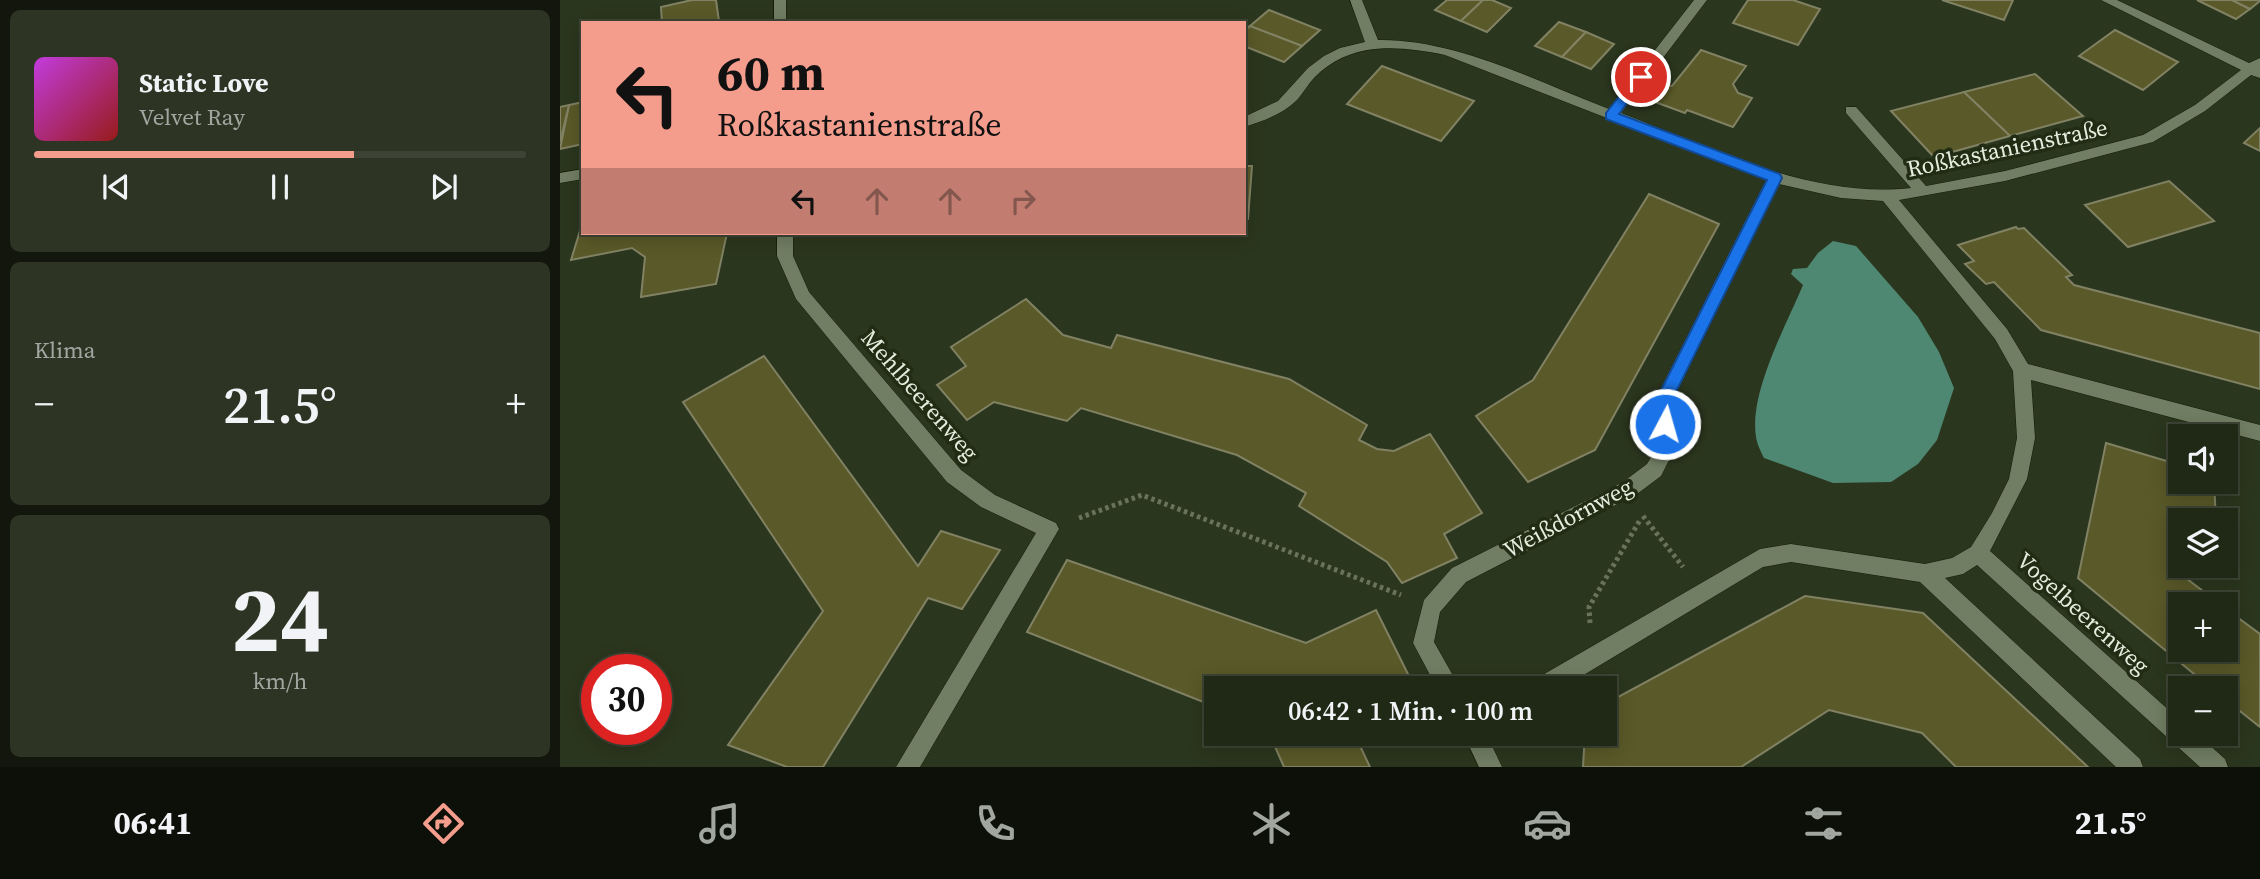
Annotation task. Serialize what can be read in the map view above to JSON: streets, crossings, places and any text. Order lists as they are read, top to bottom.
{
  "streets": {
    "street": [
      "Roßkastanienstraße",
      "Mehlbeerenweg",
      "Weißdornweg",
      "Vogelbeerenweg"
    ]
  },
  "crossings": [
    ["Roßkastanienstraße", "Weißdornweg"]
  ],
  "page": {
    "turn": ["60 m", "Roßkastanienstraße"],
    "song": ["Static Love", "Velvet Ray"],
    "tile": [
      "Klima",
      ["24", "km/h"]
    ],
    "heat": ["−", "21.5°", "+"],
    "map_buttons": ["+", "−"],
    "limit": "30",
    "trip": "06:42 · 1 Min. · 100 m",
    "tabs": ["06:41", "21.5°"]
  }
}
